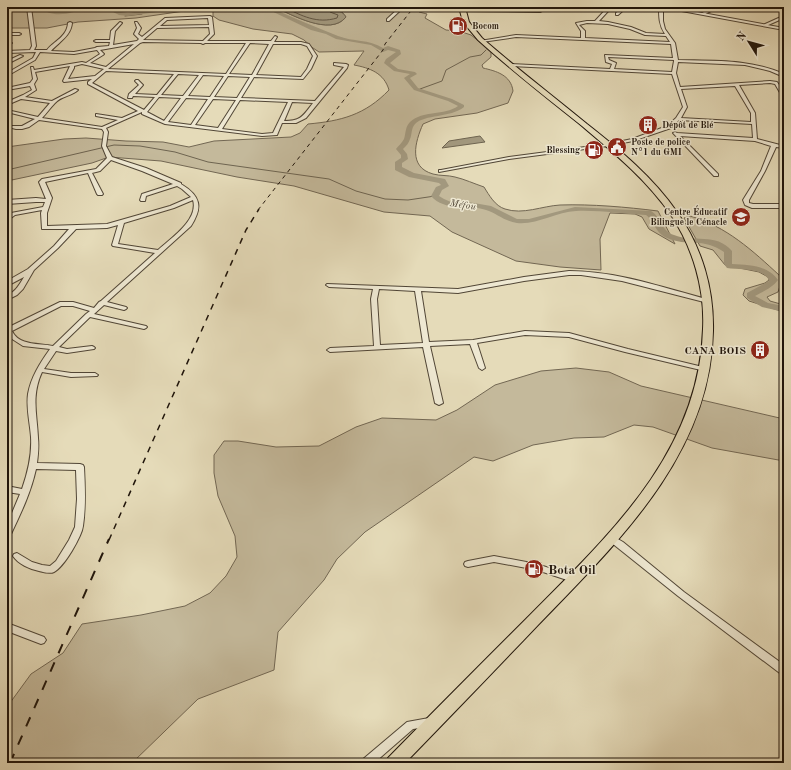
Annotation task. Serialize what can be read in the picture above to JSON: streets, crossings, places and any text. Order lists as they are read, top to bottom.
{
  "water": ["Méfou"],
  "places": {
    "fuel station": ["Bocom", "Blessing", "Bota Oil"],
    "building": ["Dépôt de Blé", "CANA BOIS"],
    "public building": ["Poste de police N°1 du GMI"],
    "school or university": ["Centre Éducatif Bilingue le Cénacle"]
  },
  "north": "top left"
}
